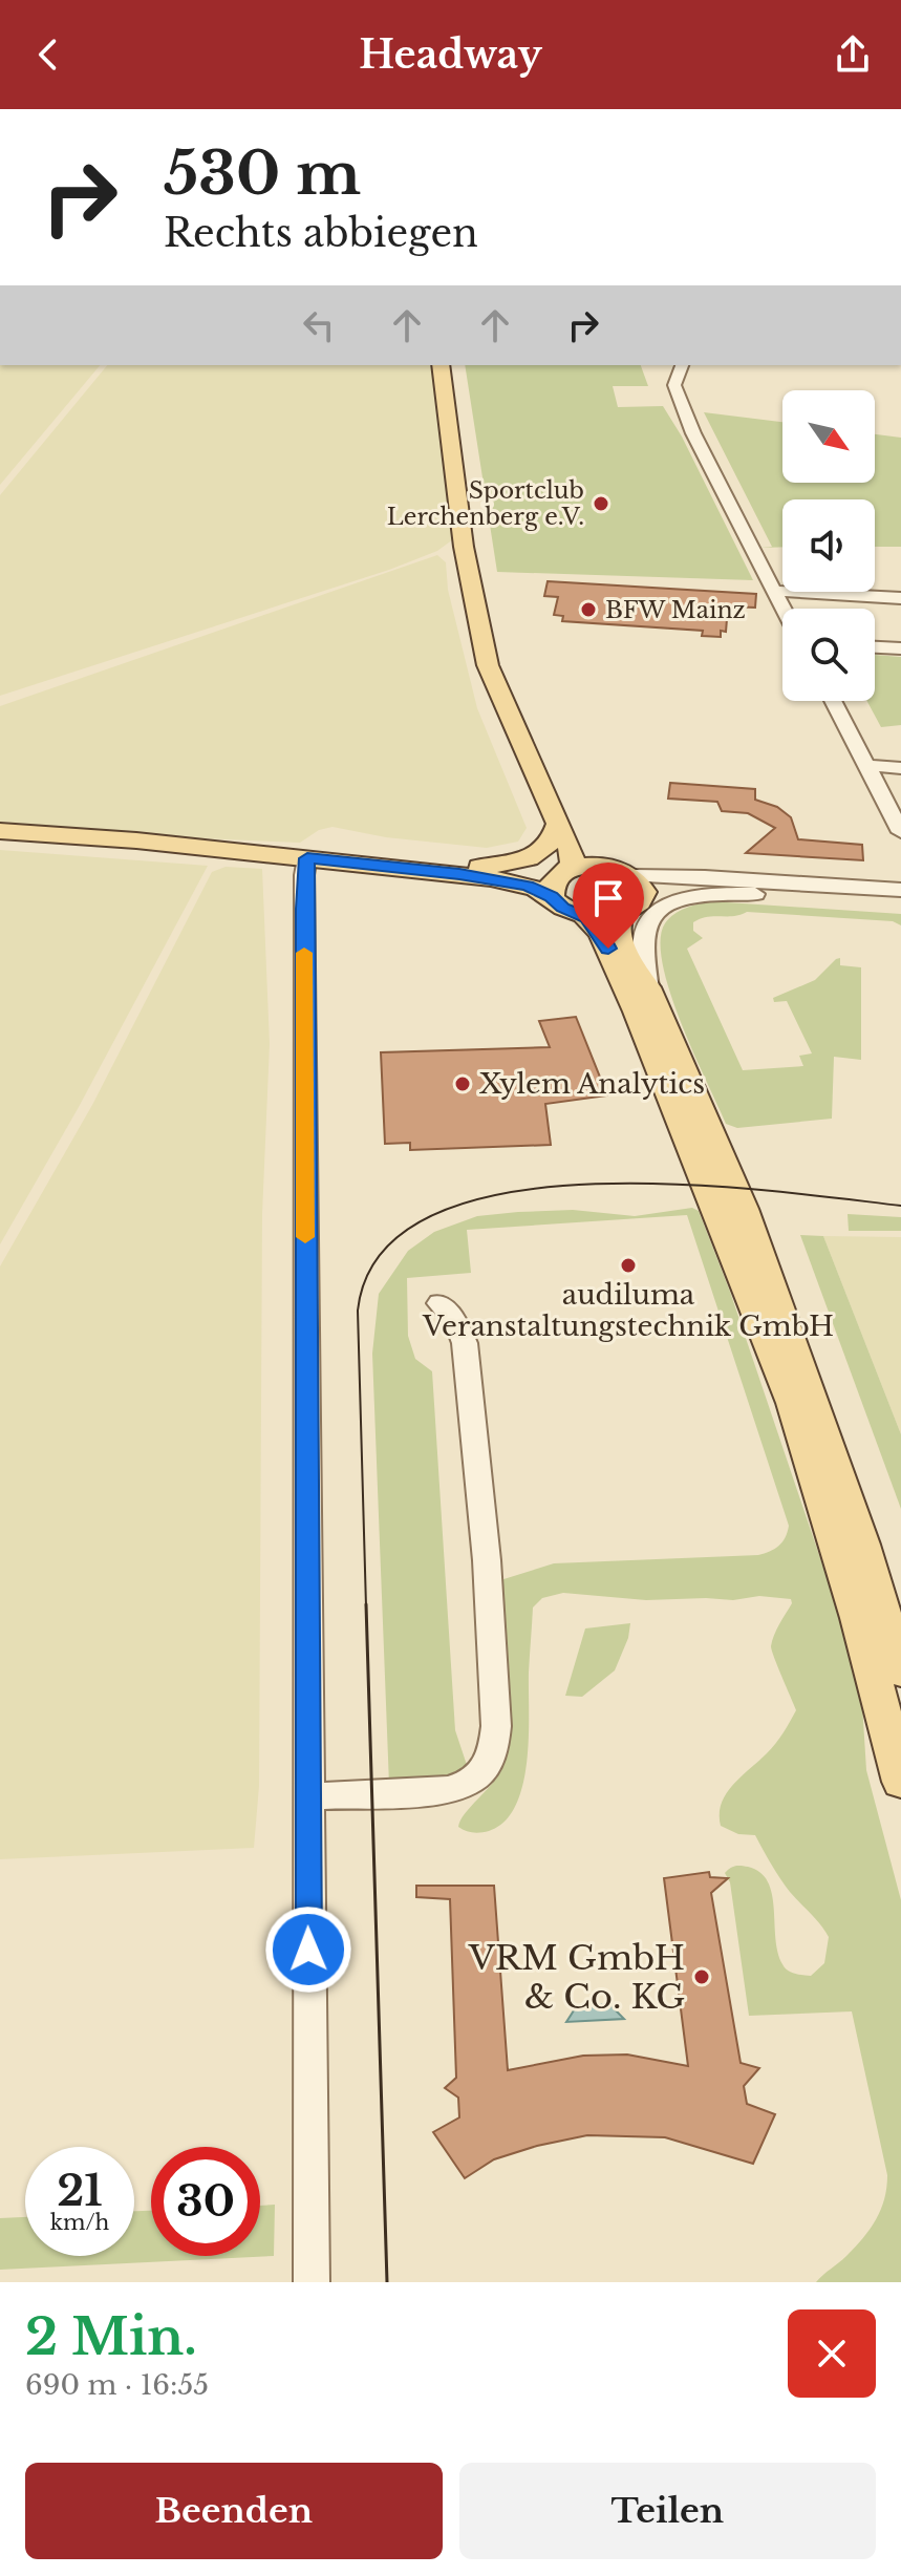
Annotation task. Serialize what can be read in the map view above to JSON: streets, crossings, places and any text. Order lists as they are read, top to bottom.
{
  "places": [
    "Sportclub Lerchenberg e.V.",
    "BFW Mainz",
    "Xylem Analytics",
    "audiluma Veranstaltungstechnik GmbH",
    "VRM GmbH & Co. KG"
  ],
  "north": "bottom right",
  "page": {
    "header": "Headway",
    "turn": ["530 m", "Rechts abbiegen"],
    "speed": "21 km/h",
    "limit": "30",
    "heading": ["2 Min.", "690 m · 16:55"],
    "buttons": ["Beenden", "Teilen"]
  }
}
